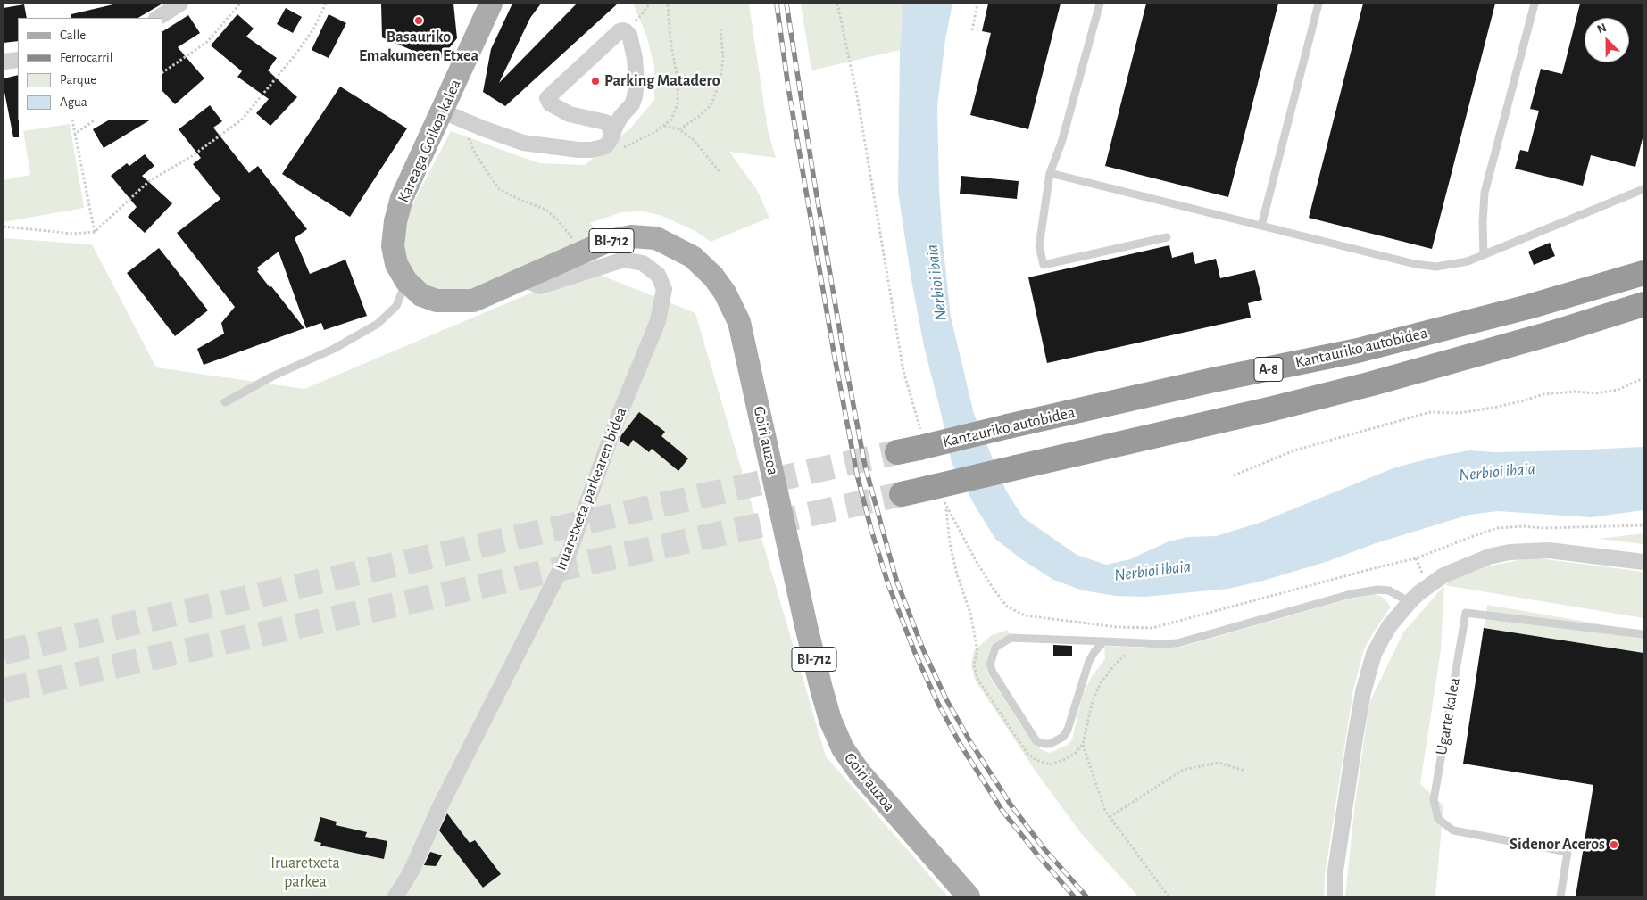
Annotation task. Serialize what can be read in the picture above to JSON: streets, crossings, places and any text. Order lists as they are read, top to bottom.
{
  "streets": {
    "highway": ["Kantauriko autobidea", "A-8"],
    "main road": ["Kareaga Goikoa kalea", "BI-712", "Goiri auzoa"],
    "street": ["Iruaretxeta parkearen bidea"],
    "lane": ["Ugarte kalea"]
  },
  "crossings": [
    ["Kareaga Goikoa kalea", "Goiri auzoa"],
    ["Goiri auzoa", "Iruaretxeta parkearen bidea"]
  ],
  "water": ["Nerbioi ibaia"],
  "parks": ["Iruaretxeta parkea"],
  "places": ["Basauriko Emakumeen Etxea", "Parking Matadero", "Sidenor Aceros"],
  "legend": [
    "Calle",
    "Ferrocarril",
    "Parque",
    "Agua"
  ],
  "north": "top left"
}
